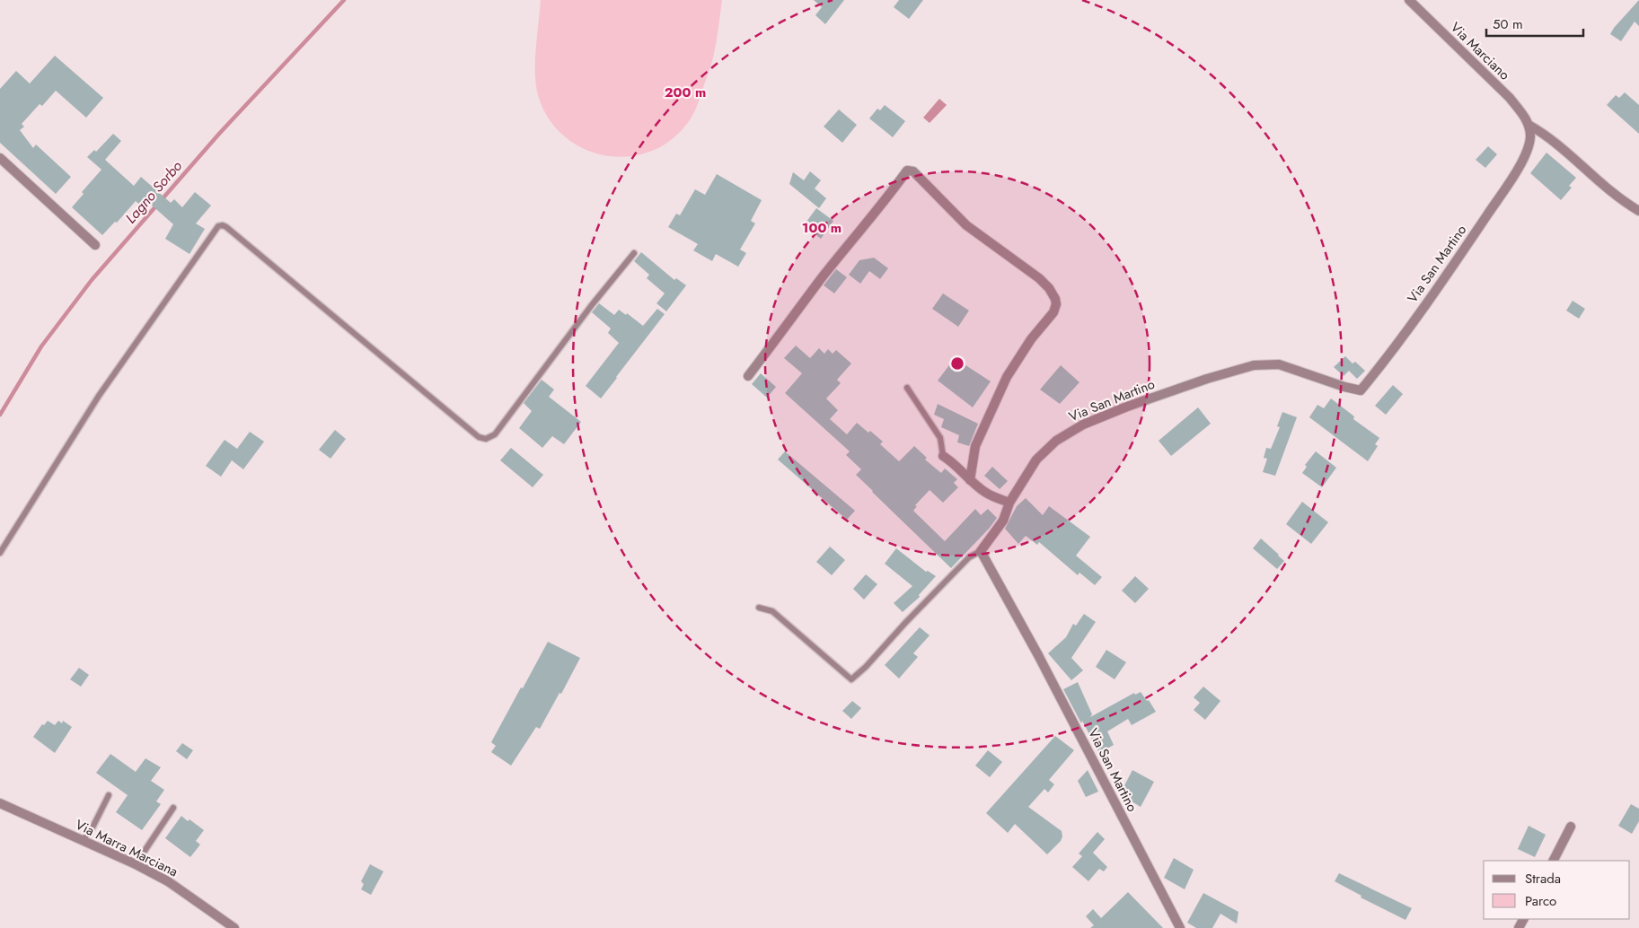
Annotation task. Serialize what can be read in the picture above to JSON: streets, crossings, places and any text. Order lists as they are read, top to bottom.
{
  "streets": {
    "street": ["Via Marciano", "Via San Martino", "Via Marra Marciana"]
  },
  "crossings": [
    ["Via Marciano", "Via San Martino"]
  ],
  "water": ["Lagno Sorbo"],
  "legend": ["Strada", "Parco"],
  "scale_bar": "50 m",
  "rings": ["200 m", "100 m"]
}
